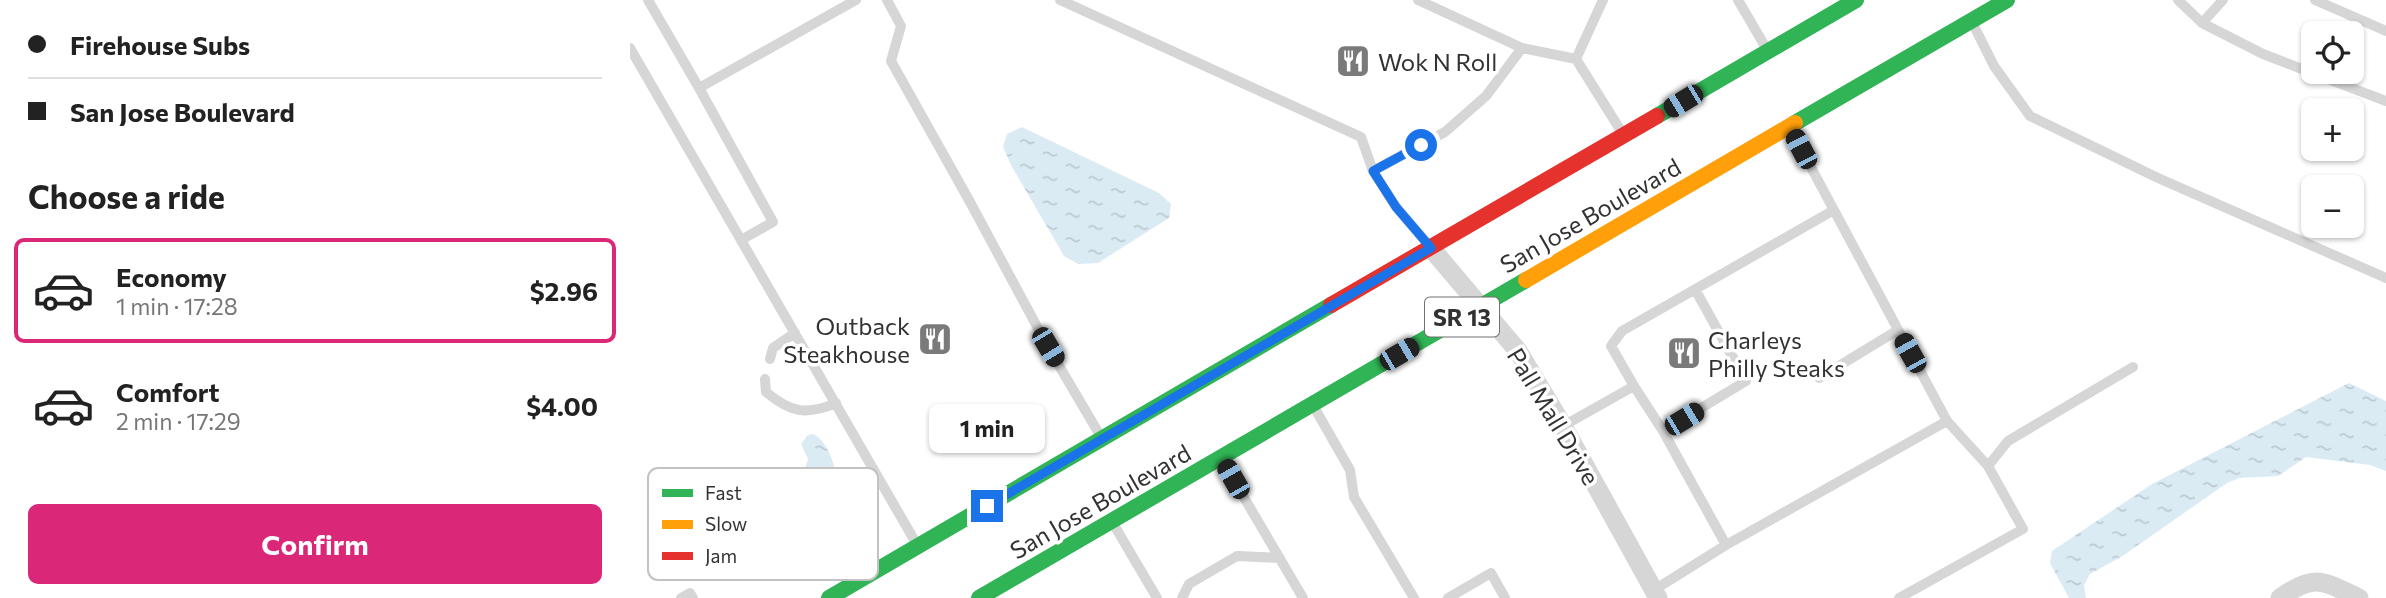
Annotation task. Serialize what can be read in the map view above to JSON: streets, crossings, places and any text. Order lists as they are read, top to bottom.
{
  "streets": {
    "main road": ["San Jose Boulevard", "SR 13"],
    "street": ["Pall Mall Drive"]
  },
  "crossings": [
    ["San Jose Boulevard", "Pall Mall Drive"]
  ],
  "places": {
    "restaurant": ["Wok N Roll", "Outback Steakhouse", "Charleys Philly Steaks"]
  },
  "legend": ["Fast", "Slow", "Jam"],
  "page": {
    "banner": ["Firehouse Subs", "San Jose Boulevard"],
    "map_buttons": ["+", "−"],
    "heading": "Choose a ride",
    "list": [
      {
        "name": "Economy",
        "note": "1 min · 17:28",
        "value": "$2.96"
      },
      {
        "name": "Comfort",
        "note": "2 min · 17:29",
        "value": "$4.00"
      }
    ],
    "bubble": "1 min",
    "buttons": "Confirm"
  }
}
